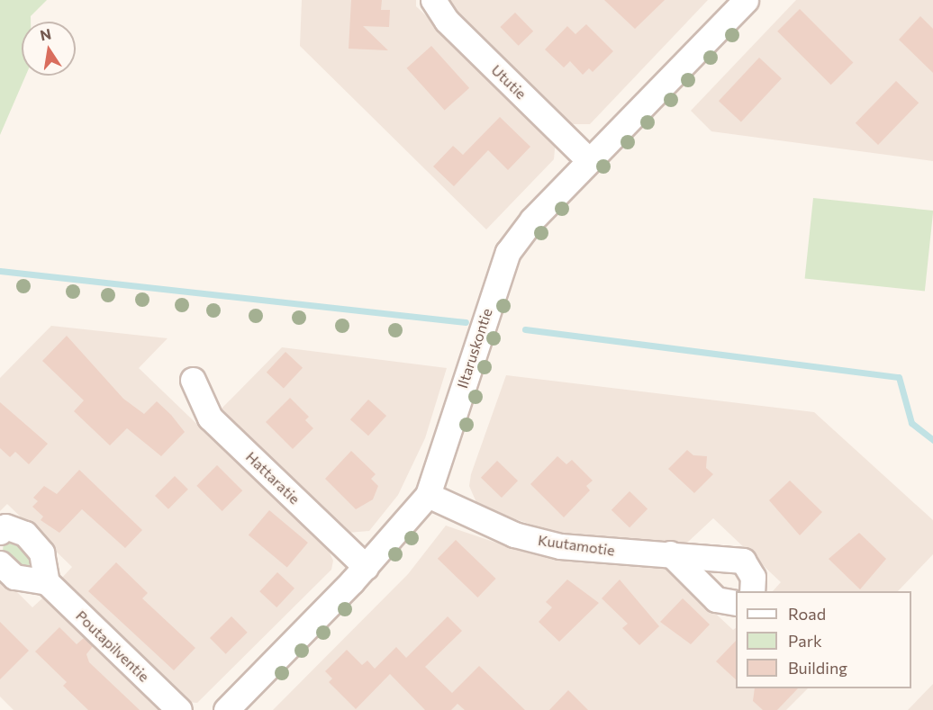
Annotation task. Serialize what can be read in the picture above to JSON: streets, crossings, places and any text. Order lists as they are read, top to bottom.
{
  "streets": {
    "street": [
      "Ututie",
      "Iltaruskontie",
      "Hattaratie",
      "Kuutamotie",
      "Poutapilventie"
    ]
  },
  "crossings": [
    ["Ututie", "Iltaruskontie"],
    ["Iltaruskontie", "Hattaratie"],
    ["Iltaruskontie", "Kuutamotie"]
  ],
  "legend": ["Road", "Park", "Building"],
  "north": "top"
}
